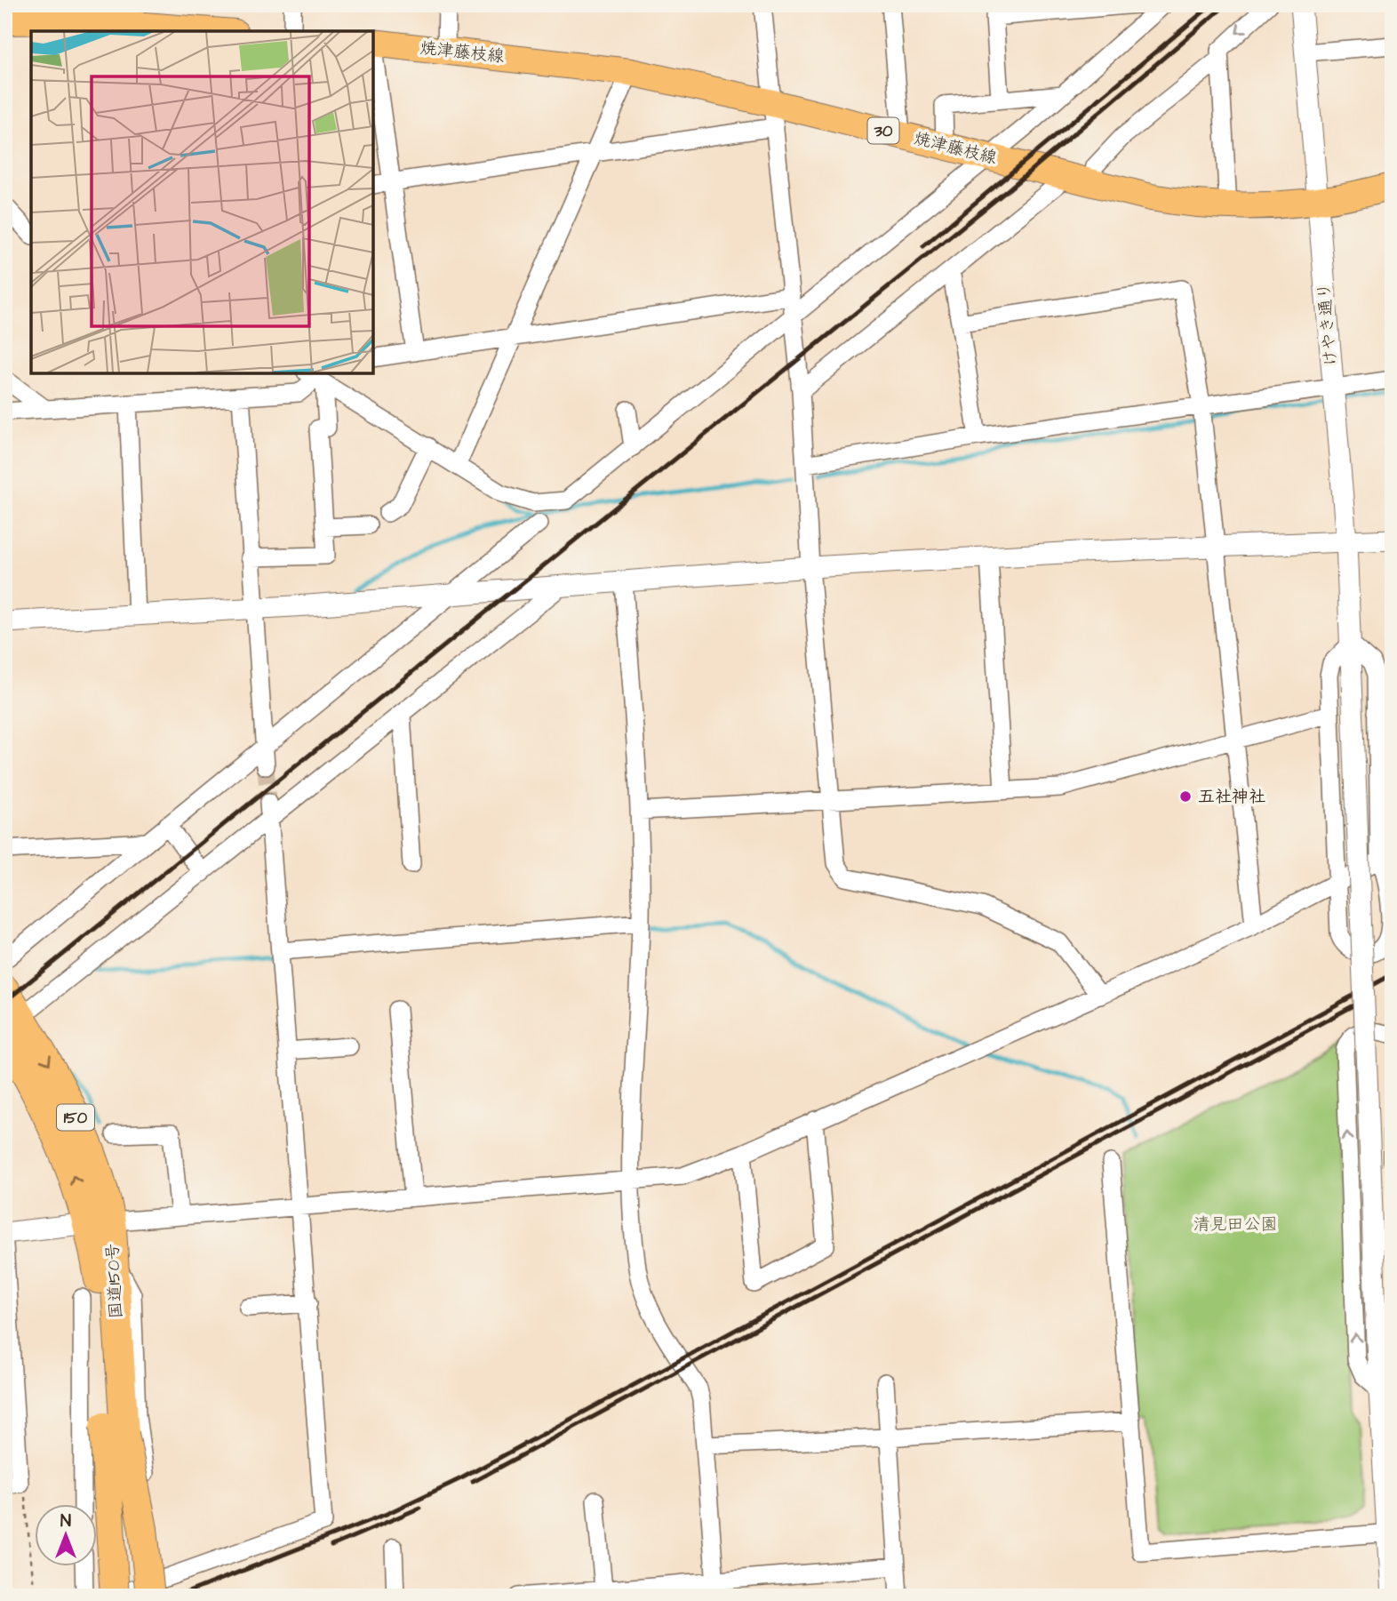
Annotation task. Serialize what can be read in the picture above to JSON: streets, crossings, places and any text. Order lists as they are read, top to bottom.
{
  "streets": {
    "highway": ["150", "国道150号"],
    "main road": ["焼津藤枝線", "30"],
    "street": ["けやき通り"]
  },
  "crossings": [
    ["焼津藤枝線", "けやき通り"],
    ["150", "国道150号"]
  ],
  "parks": ["清見田公園"],
  "places": ["五社神社"],
  "north": "top"
}
